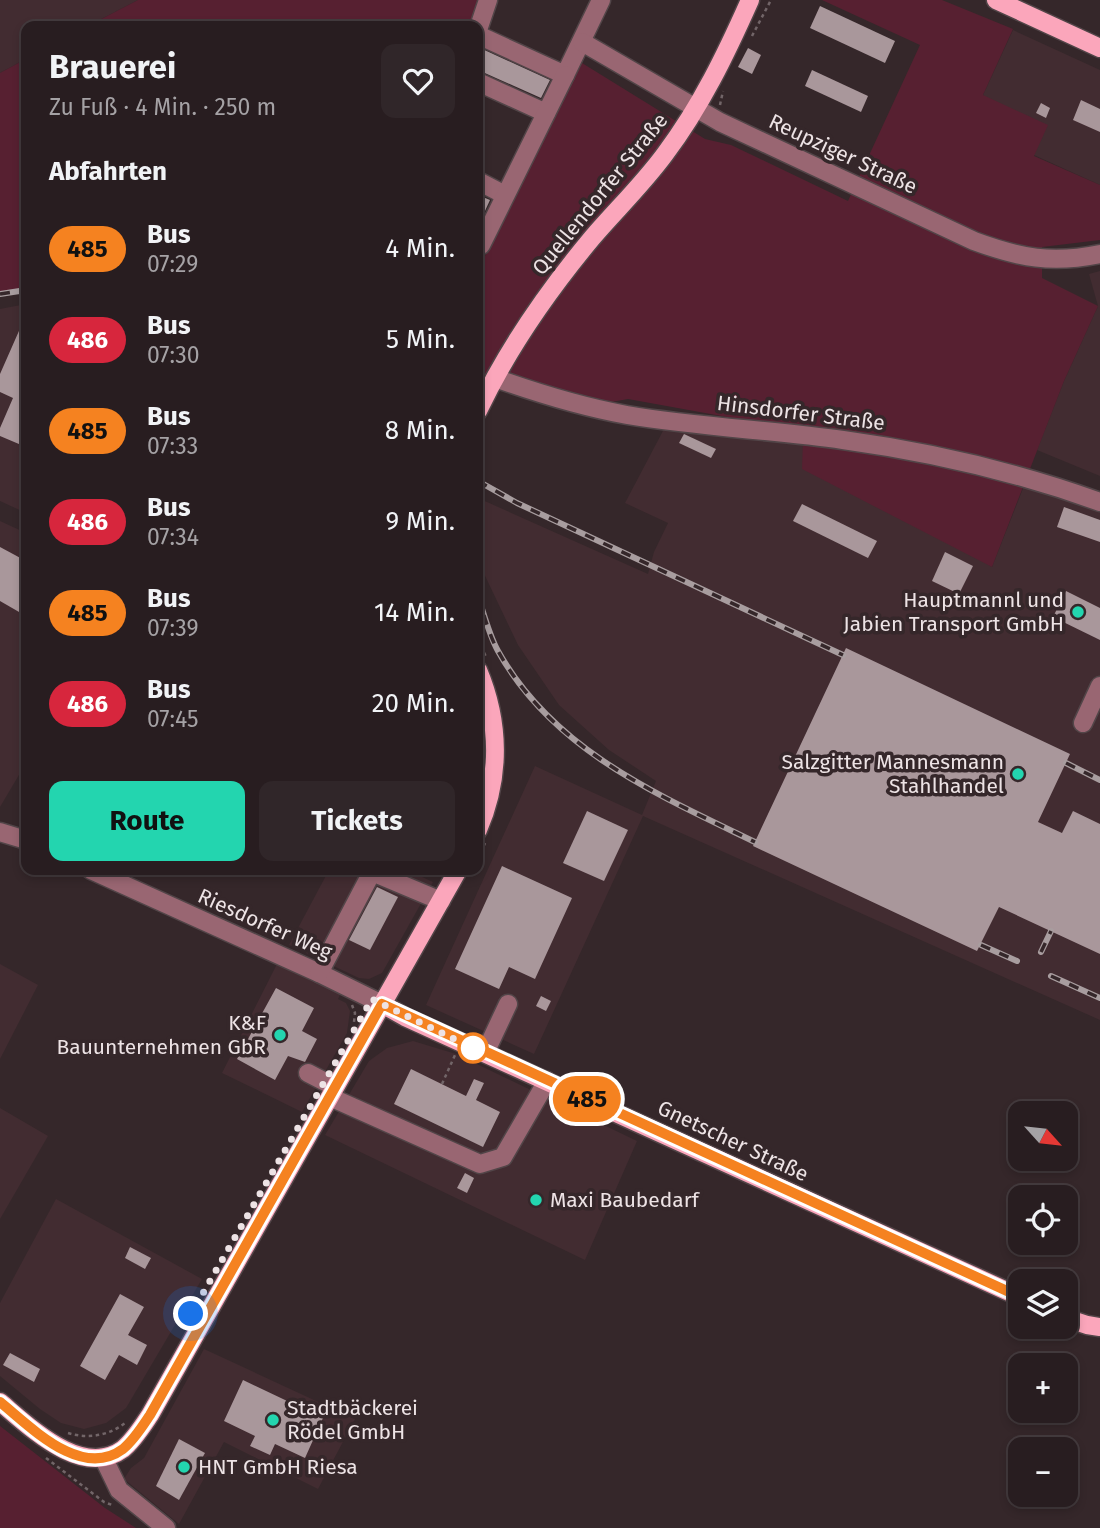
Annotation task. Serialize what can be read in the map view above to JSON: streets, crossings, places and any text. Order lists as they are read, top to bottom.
{
  "streets": {
    "main road": ["Quellendorfer Straße", "Gnetscher Straße"],
    "street": ["Reupziger Straße", "Hinsdorfer Straße", "Riesdorfer Weg"]
  },
  "crossings": [
    ["Reupziger Straße", "Quellendorfer Straße"],
    ["Quellendorfer Straße", "Hinsdorfer Straße"],
    ["Riesdorfer Weg", "Gnetscher Straße"]
  ],
  "places": [
    "Hauptmannl und Jabien Transport GmbH",
    "Salzgitter Mannesmann Stahlhandel",
    "K&F Bauunternehmen GbR",
    "Maxi Baubedarf",
    "Stadtbäckerei Rödel GmbH",
    "HNT GmbH Riesa"
  ],
  "lines": ["bus line 485"],
  "north": "bottom right",
  "page": {
    "on_map": "485",
    "heading": [
      ["Brauerei", "Zu Fuß · 4 Min. · 250 m"],
      "Abfahrten"
    ],
    "list": [
      {
        "mark": "485",
        "name": "Bus",
        "note": "07:29",
        "value": "4 Min."
      },
      {
        "mark": "486",
        "name": "Bus",
        "note": "07:30",
        "value": "5 Min."
      },
      {
        "mark": "485",
        "name": "Bus",
        "note": "07:33",
        "value": "8 Min."
      },
      {
        "mark": "486",
        "name": "Bus",
        "note": "07:34",
        "value": "9 Min."
      },
      {
        "mark": "485",
        "name": "Bus",
        "note": "07:39",
        "value": "14 Min."
      },
      {
        "mark": "486",
        "name": "Bus",
        "note": "07:45",
        "value": "20 Min."
      }
    ],
    "buttons": ["Route", "Tickets"],
    "map_buttons": ["+", "−"]
  }
}
